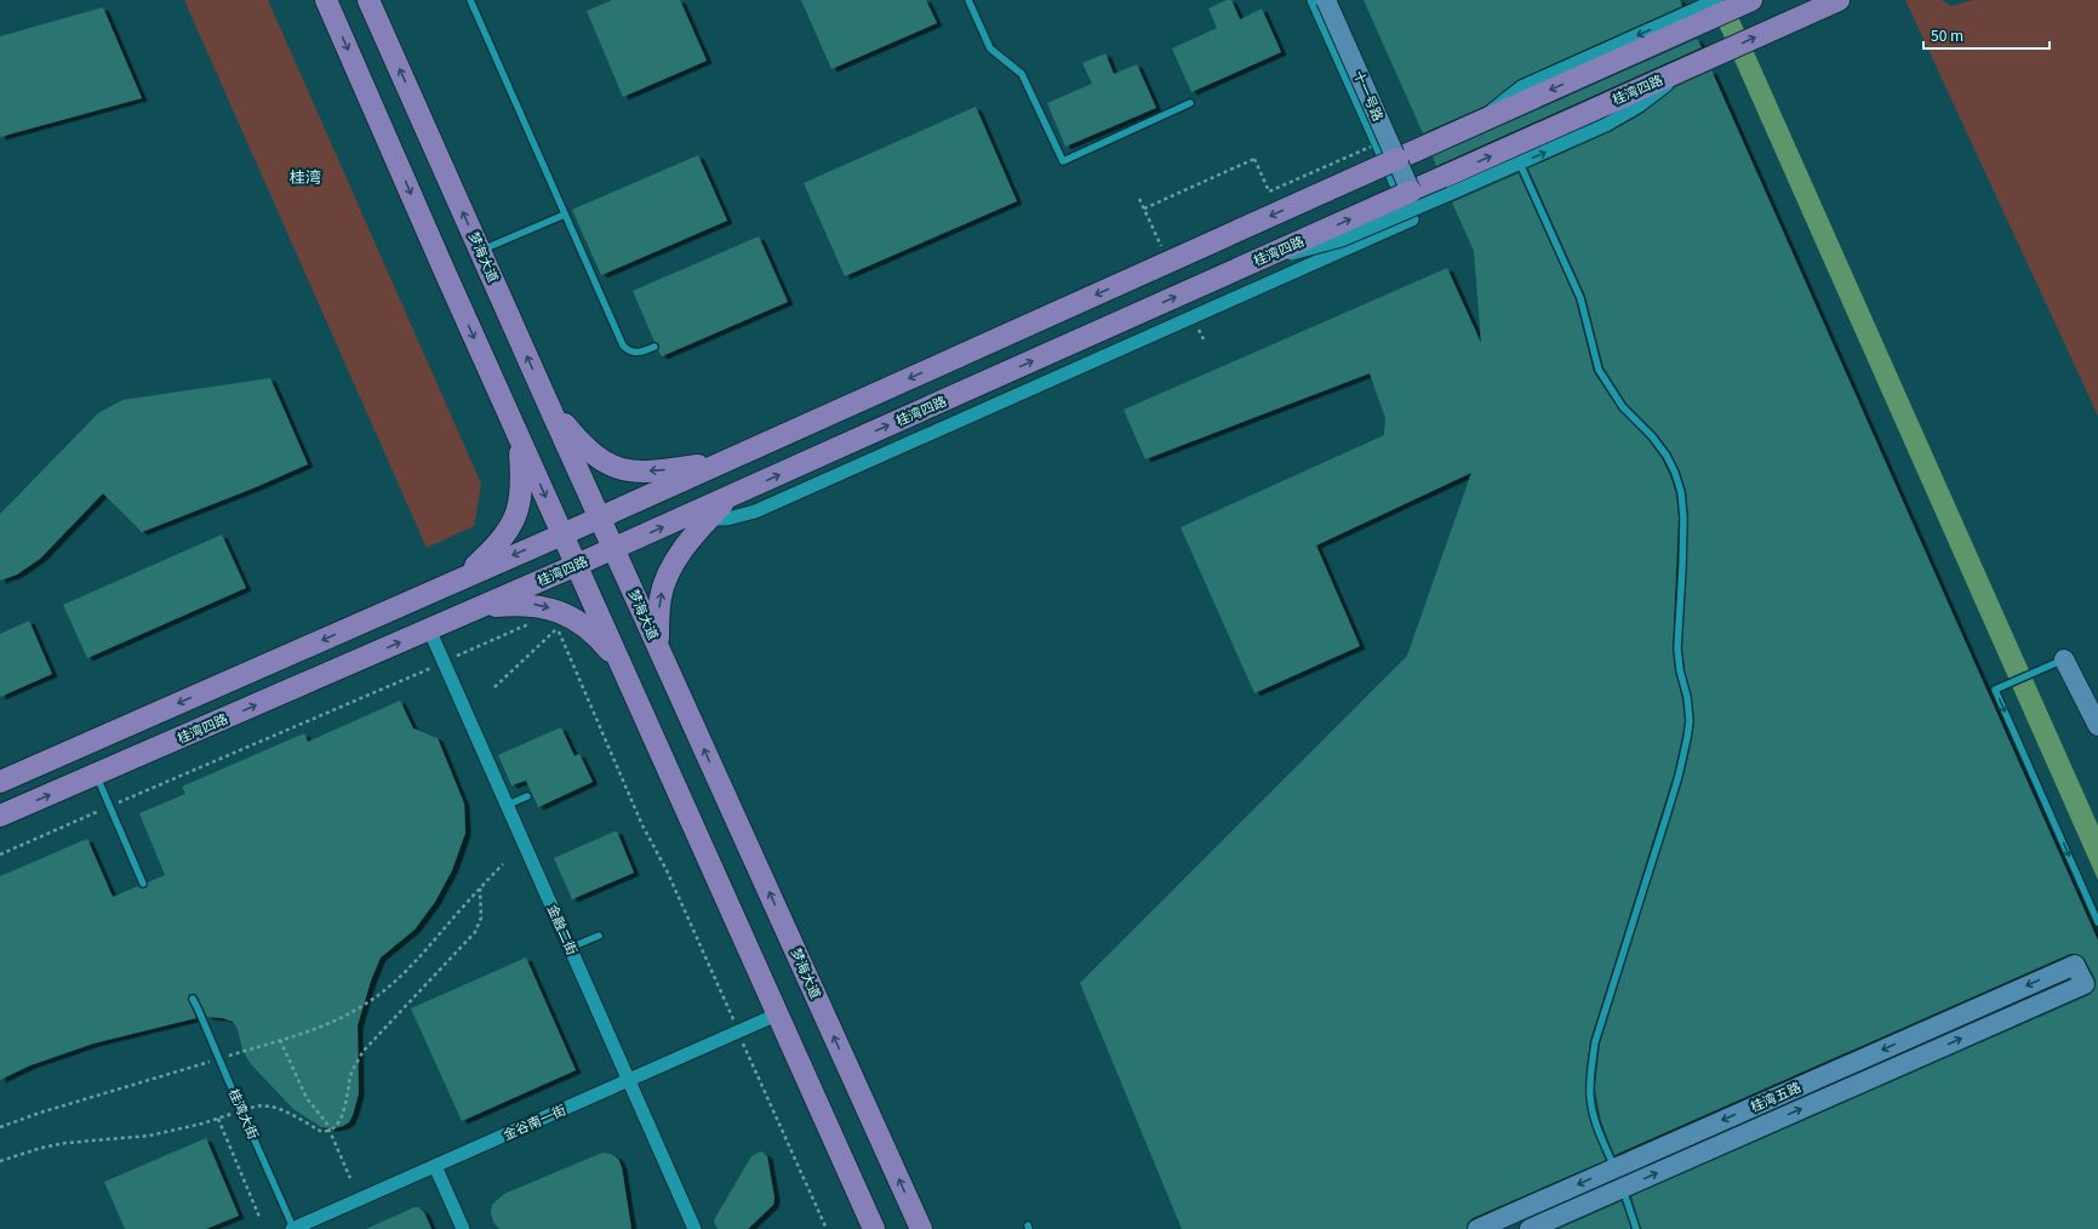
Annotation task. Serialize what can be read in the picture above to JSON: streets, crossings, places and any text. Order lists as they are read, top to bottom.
{
  "streets": {
    "main road": ["桂湾四路", "梦海大道"],
    "street": [
      "十一号路",
      "金融二街",
      "桂湾五路",
      "金谷南一街"
    ],
    "lane": ["桂湾大街"]
  },
  "crossings": [
    ["桂湾四路", "十一号路"],
    ["桂湾四路", "梦海大道"],
    ["桂湾四路", "金融二街"],
    ["金融二街", "金谷南一街"],
    ["桂湾大街", "金谷南一街"]
  ],
  "districts": ["桂湾"],
  "scale_bar": "50 m"
}
